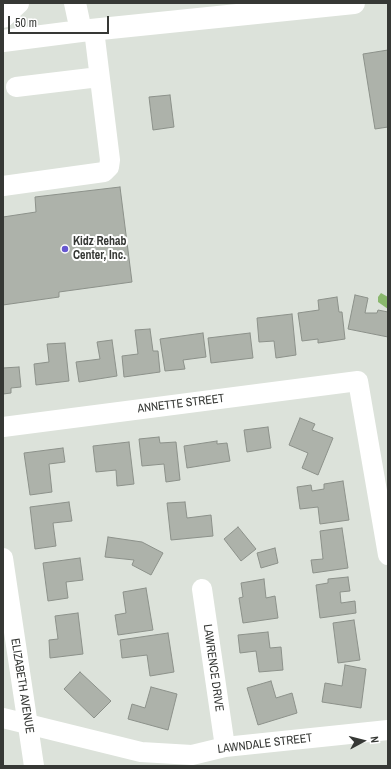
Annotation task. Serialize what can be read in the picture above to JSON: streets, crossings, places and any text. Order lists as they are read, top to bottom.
{
  "streets": {
    "street": [
      "ANNETTE STREET",
      "LAWRENCE DRIVE",
      "ELIZABETH AVENUE",
      "LAWNDALE STREET"
    ]
  },
  "crossings": [
    ["LAWRENCE DRIVE", "LAWNDALE STREET"],
    ["ELIZABETH AVENUE", "LAWNDALE STREET"]
  ],
  "places": ["Kidz Rehab Center, Inc."],
  "scale_bar": "50 m",
  "north": "right"
}
